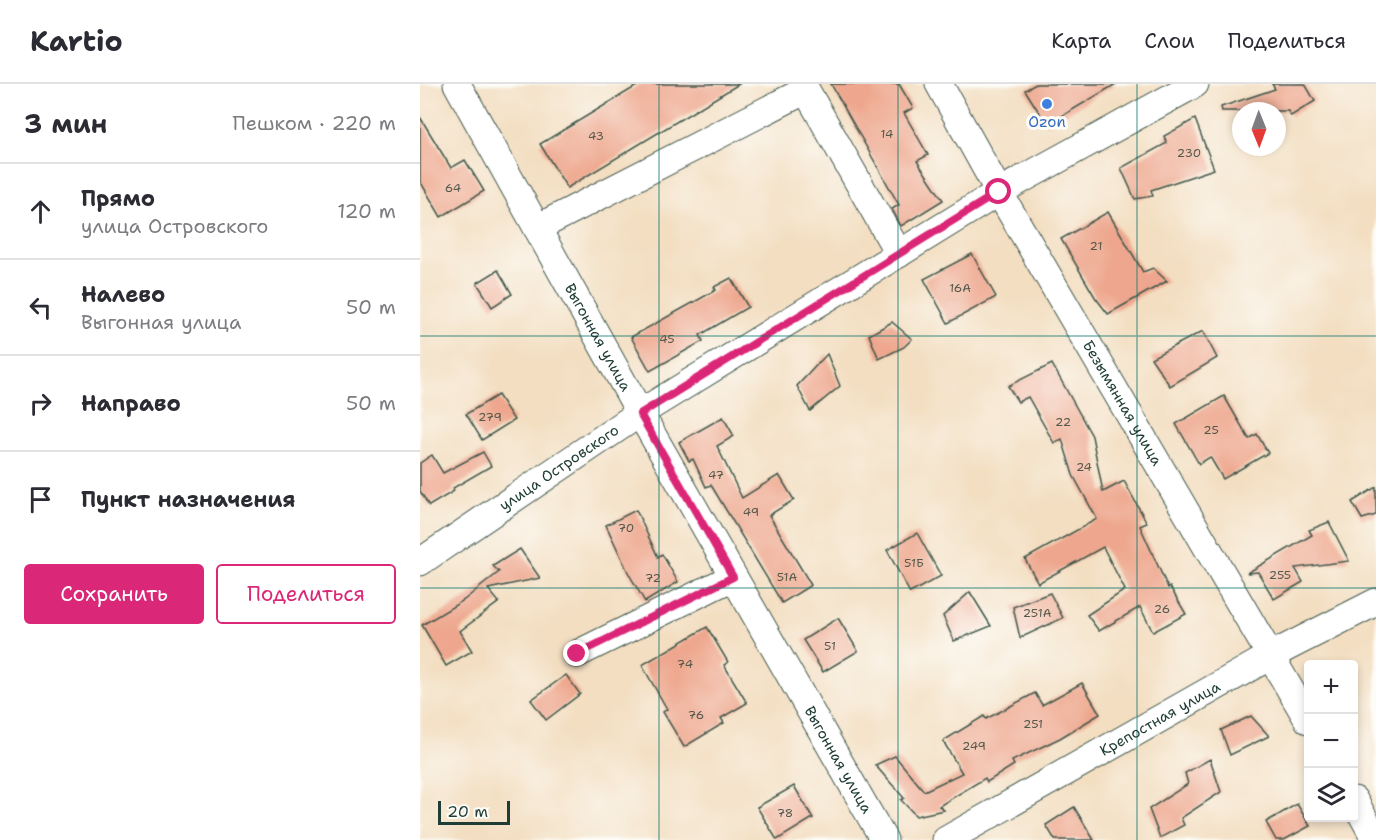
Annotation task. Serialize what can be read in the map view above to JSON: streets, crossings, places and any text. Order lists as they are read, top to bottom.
{
  "streets": {
    "street": [
      "Выгонная улица",
      "Безымянная улица",
      "улица Островского",
      "Крепостная улица"
    ]
  },
  "crossings": [
    ["Выгонная улица", "улица Островского"],
    ["Безымянная улица", "улица Островского"],
    ["Безымянная улица", "Крепостная улица"]
  ],
  "places": ["Ozon"],
  "house_numbers": [
    "14",
    "43",
    "230",
    "64",
    "21",
    "16А",
    "45",
    "279",
    "22",
    "25",
    "24",
    "47",
    "49",
    "70",
    "51Б",
    "255",
    "51А",
    "72",
    "26",
    "251А",
    "51",
    "74",
    "76",
    "251",
    "249",
    "78"
  ],
  "scale_bar": "20 m",
  "north": "bottom",
  "page": {
    "header": "Kartio",
    "nav": ["Карта", "Слои", "Поделиться"],
    "heading": ["3 мин", "Пешком · 220 m"],
    "list": [
      ["Прямо", "улица Островского", "120 m"],
      ["Налево", "Выгонная улица", "50 m"],
      ["Направо", "50 m"],
      "Пункт назначения"
    ],
    "buttons": ["Сохранить", "Поделиться"],
    "map_buttons": ["+", "−"],
    "scale": "20 m"
  }
}
